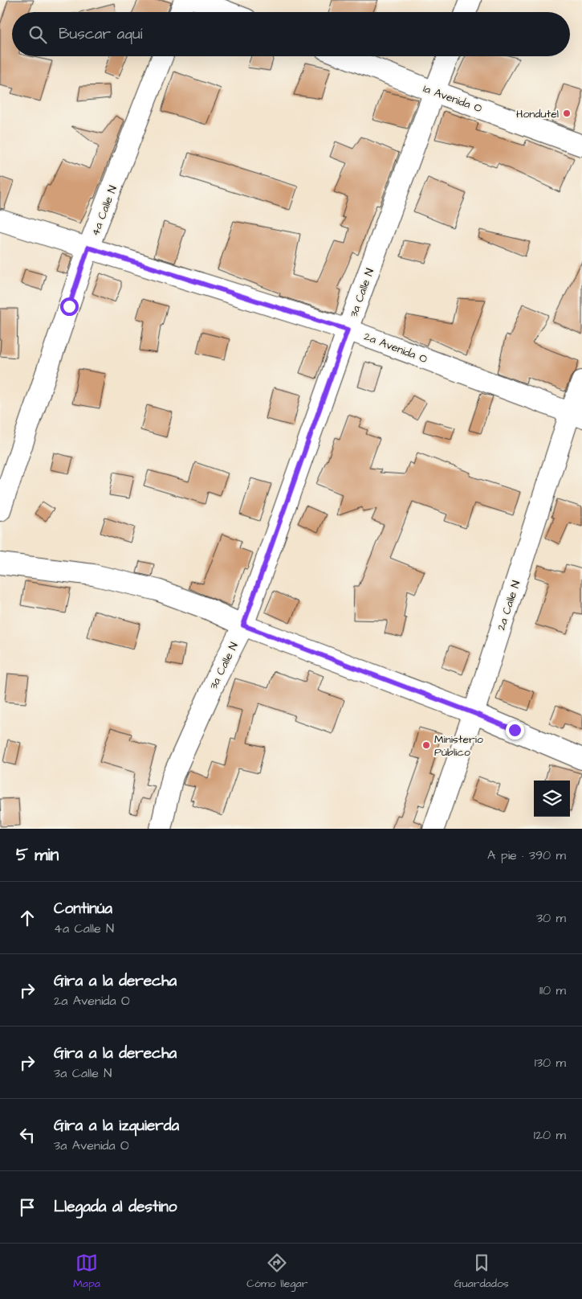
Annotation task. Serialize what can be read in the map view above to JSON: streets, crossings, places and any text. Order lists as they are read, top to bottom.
{
  "streets": {
    "street": [
      "1a Avenida O",
      "4a Calle N",
      "3a Calle N",
      "2a Avenida O",
      "2a Calle N"
    ]
  },
  "crossings": [
    ["1a Avenida O", "3a Calle N"],
    ["4a Calle N", "2a Avenida O"],
    ["3a Calle N", "2a Avenida O"],
    ["2a Avenida O", "2a Calle N"]
  ],
  "places": ["Hondutel", "Ministerio Público"],
  "page": {
    "search": "Buscar aquí",
    "heading": ["5 min", "A pie · 390 m"],
    "list": [
      ["Continúa", "4a Calle N", "30 m"],
      ["Gira a la derecha", "2a Avenida O", "110 m"],
      ["Gira a la derecha", "3a Calle N", "130 m"],
      ["Gira a la izquierda", "3a Avenida O", "120 m"],
      "Llegada al destino"
    ],
    "nav": ["Mapa", "Cómo llegar", "Guardados"]
  }
}
